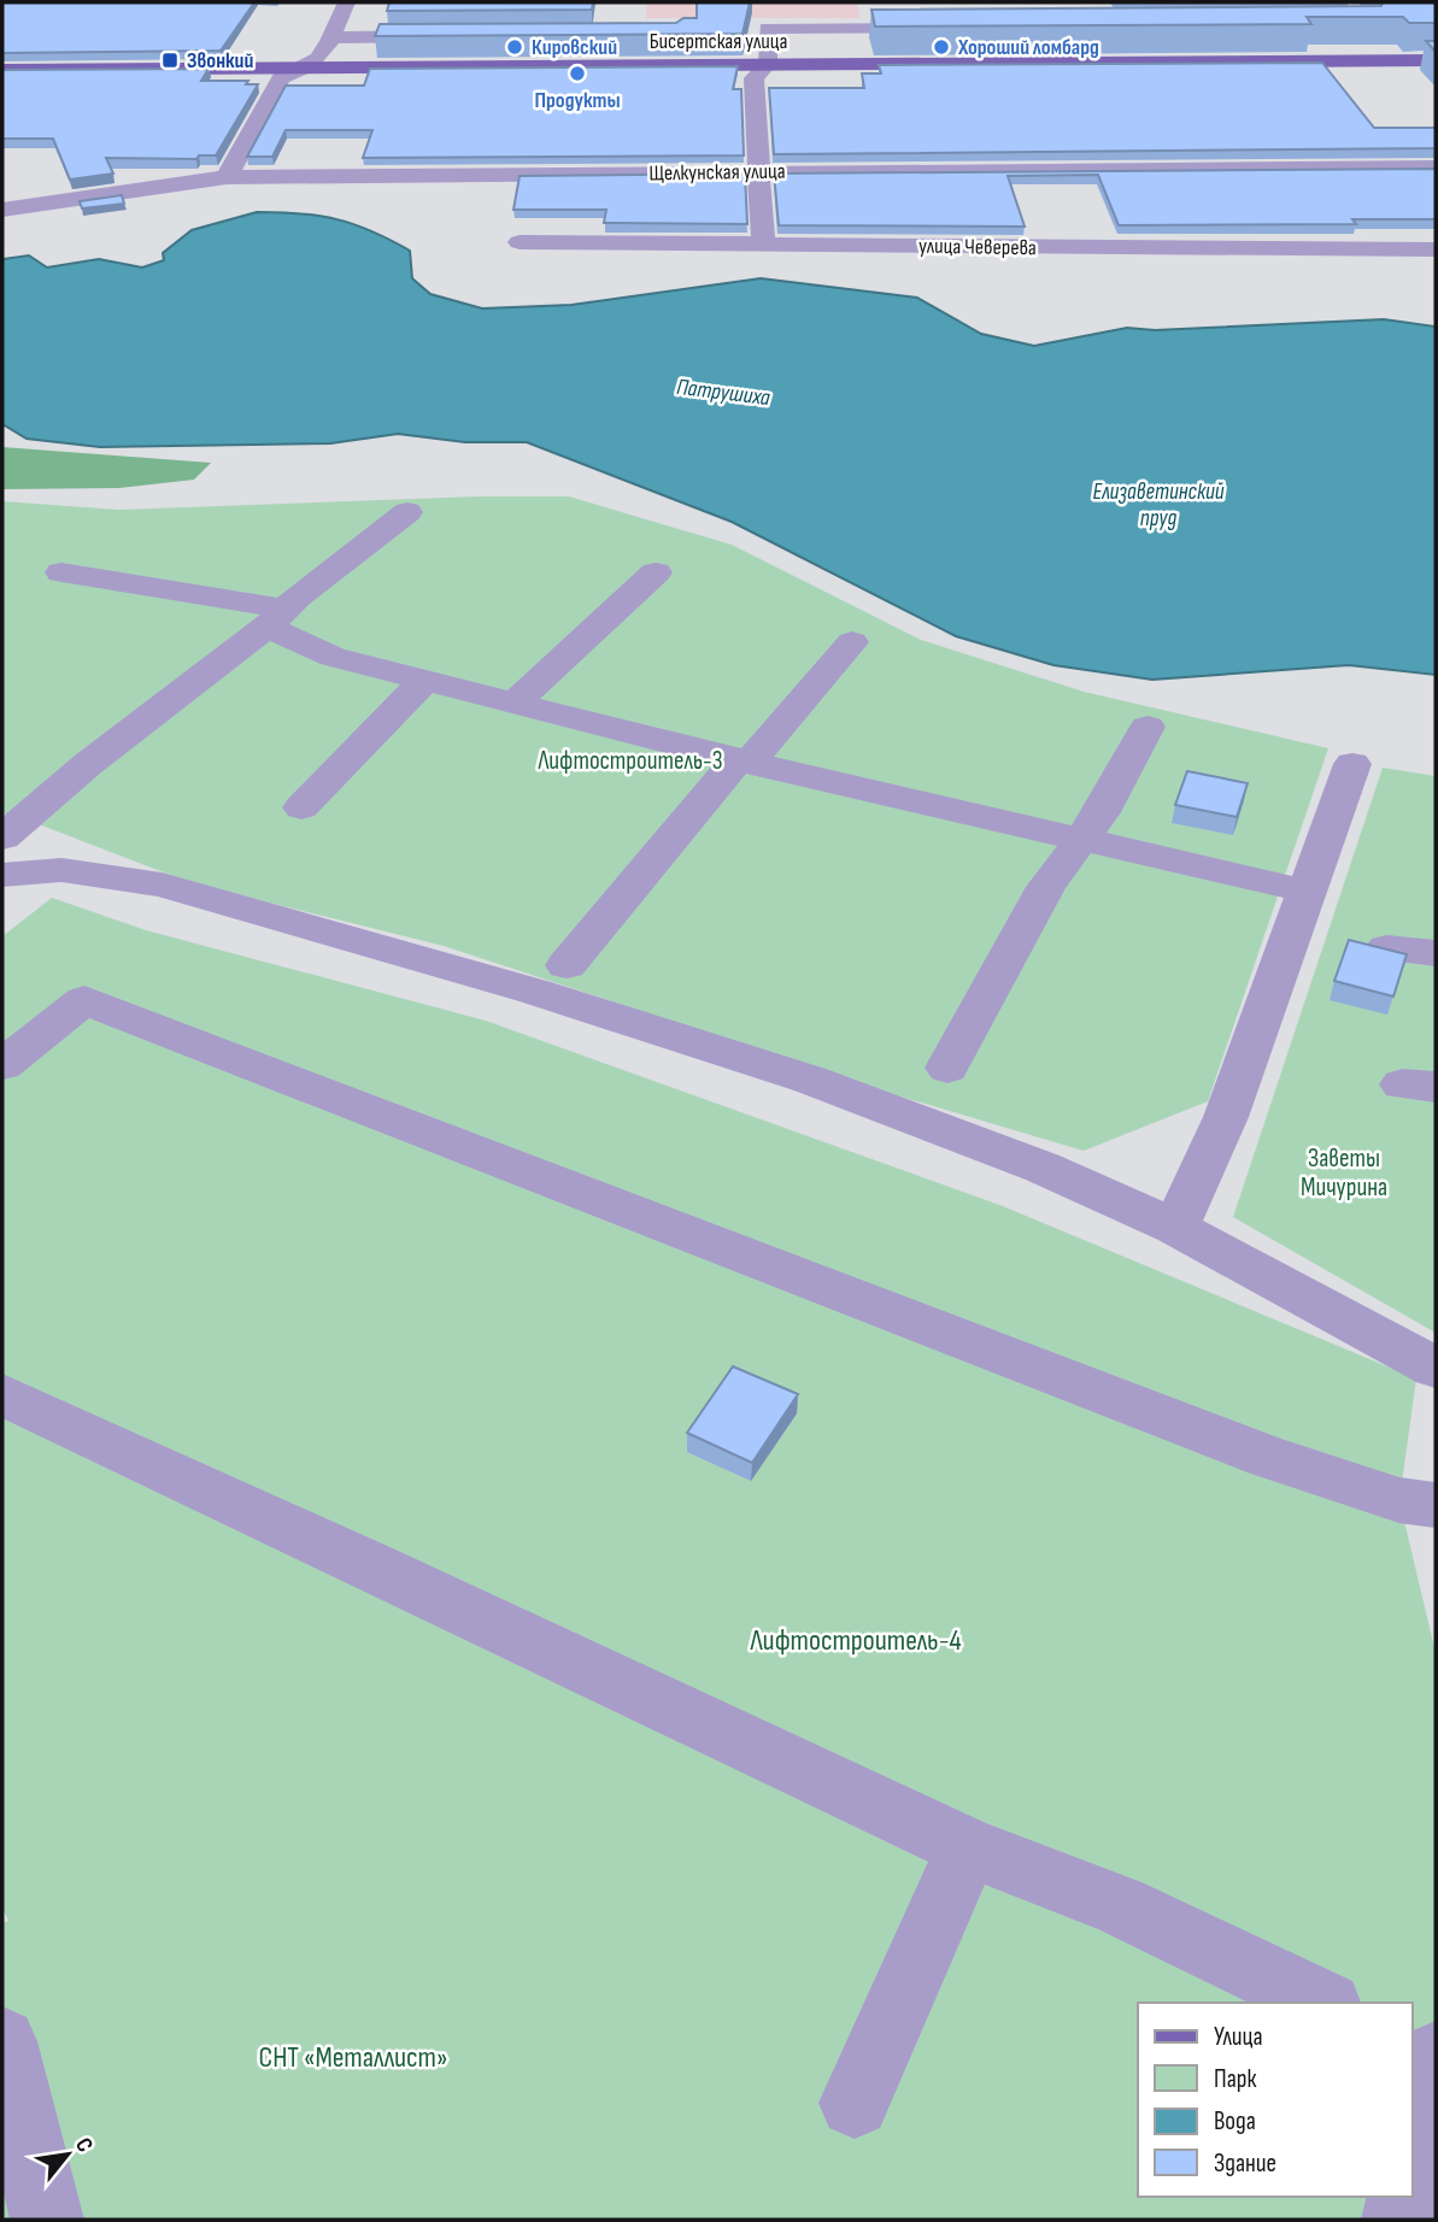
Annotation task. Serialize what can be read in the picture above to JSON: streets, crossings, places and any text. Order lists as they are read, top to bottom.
{
  "streets": {
    "main road": ["Бисертская улица"],
    "street": ["Щелкунская улица", "улица Чеверева"]
  },
  "water": ["Патрушиха", "Елизаветинский пруд"],
  "parks": [
    "Лифтостроитель-3",
    "Заветы Мичурина",
    "Лифтостроитель-4",
    "СНТ «Металлист»"
  ],
  "places": {
    "other": ["Кировский", "Хороший ломбард", "Продукты"],
    "transit": ["Звонкий"]
  },
  "legend": [
    "Улица",
    "Парк",
    "Вода",
    "Здание"
  ],
  "north": "top right"
}
